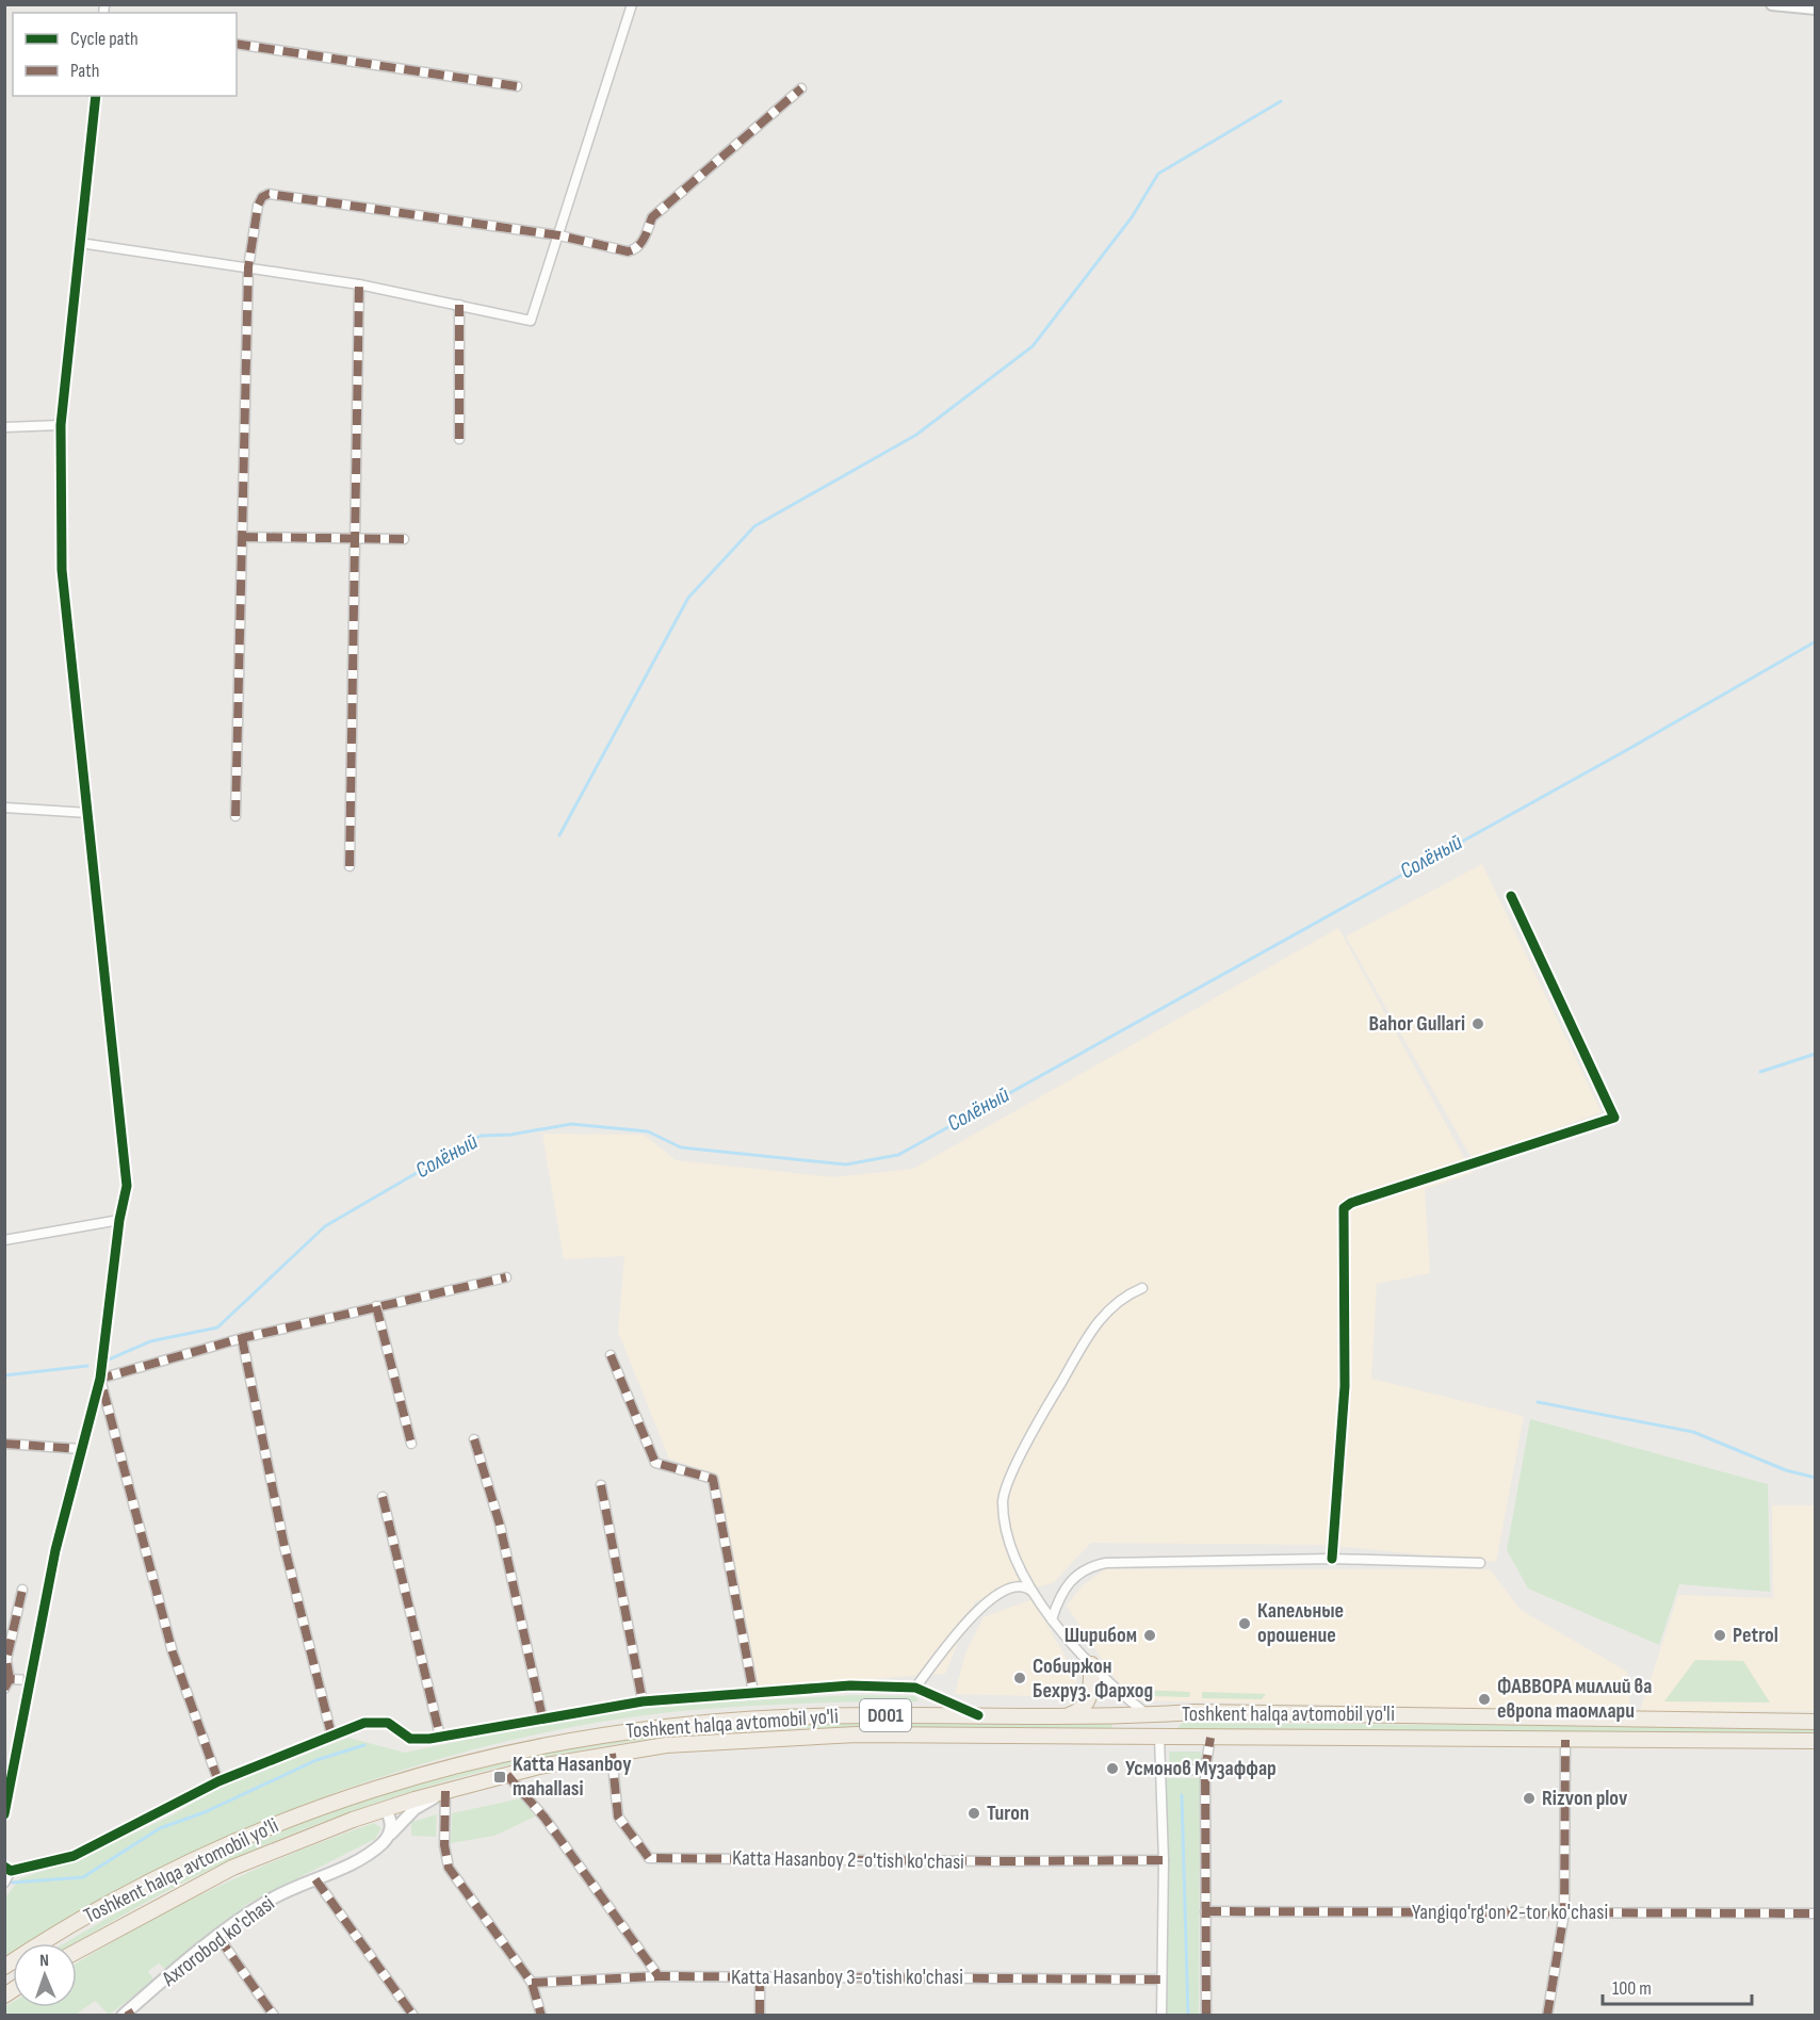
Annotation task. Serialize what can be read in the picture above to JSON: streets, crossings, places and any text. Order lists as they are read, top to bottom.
{
  "streets": {
    "highway": ["Toshkent halqa avtomobil yo'li", "D001"],
    "street": [
      "Katta Hasanboy 2-o'tish ko'chasi",
      "Yangiqo'rg'on 2-tor ko'chasi",
      "Axrorobod ko'chasi",
      "Katta Hasanboy 3-o'tish ko'chasi"
    ]
  },
  "crossings": [
    ["Toshkent halqa avtomobil yo'li", "Katta Hasanboy 2-o'tish ko'chasi"],
    ["Toshkent halqa avtomobil yo'li", "Axrorobod ko'chasi"]
  ],
  "water": ["Солёный"],
  "places": {
    "other": [
      "Bahor Gullari",
      "Капельные орошение",
      "Ширибом",
      "Petrol",
      "Собиржон Бехруз. Фарход",
      "ФАВВОРА миллий ва европа таомлари",
      "Усмонов Музаффар",
      "Rizvon plov",
      "Turon"
    ],
    "transit": ["Katta Hasanboy mahallasi"]
  },
  "legend": ["Cycle path", "Path"],
  "scale_bar": "100 m",
  "north": "top"
}
